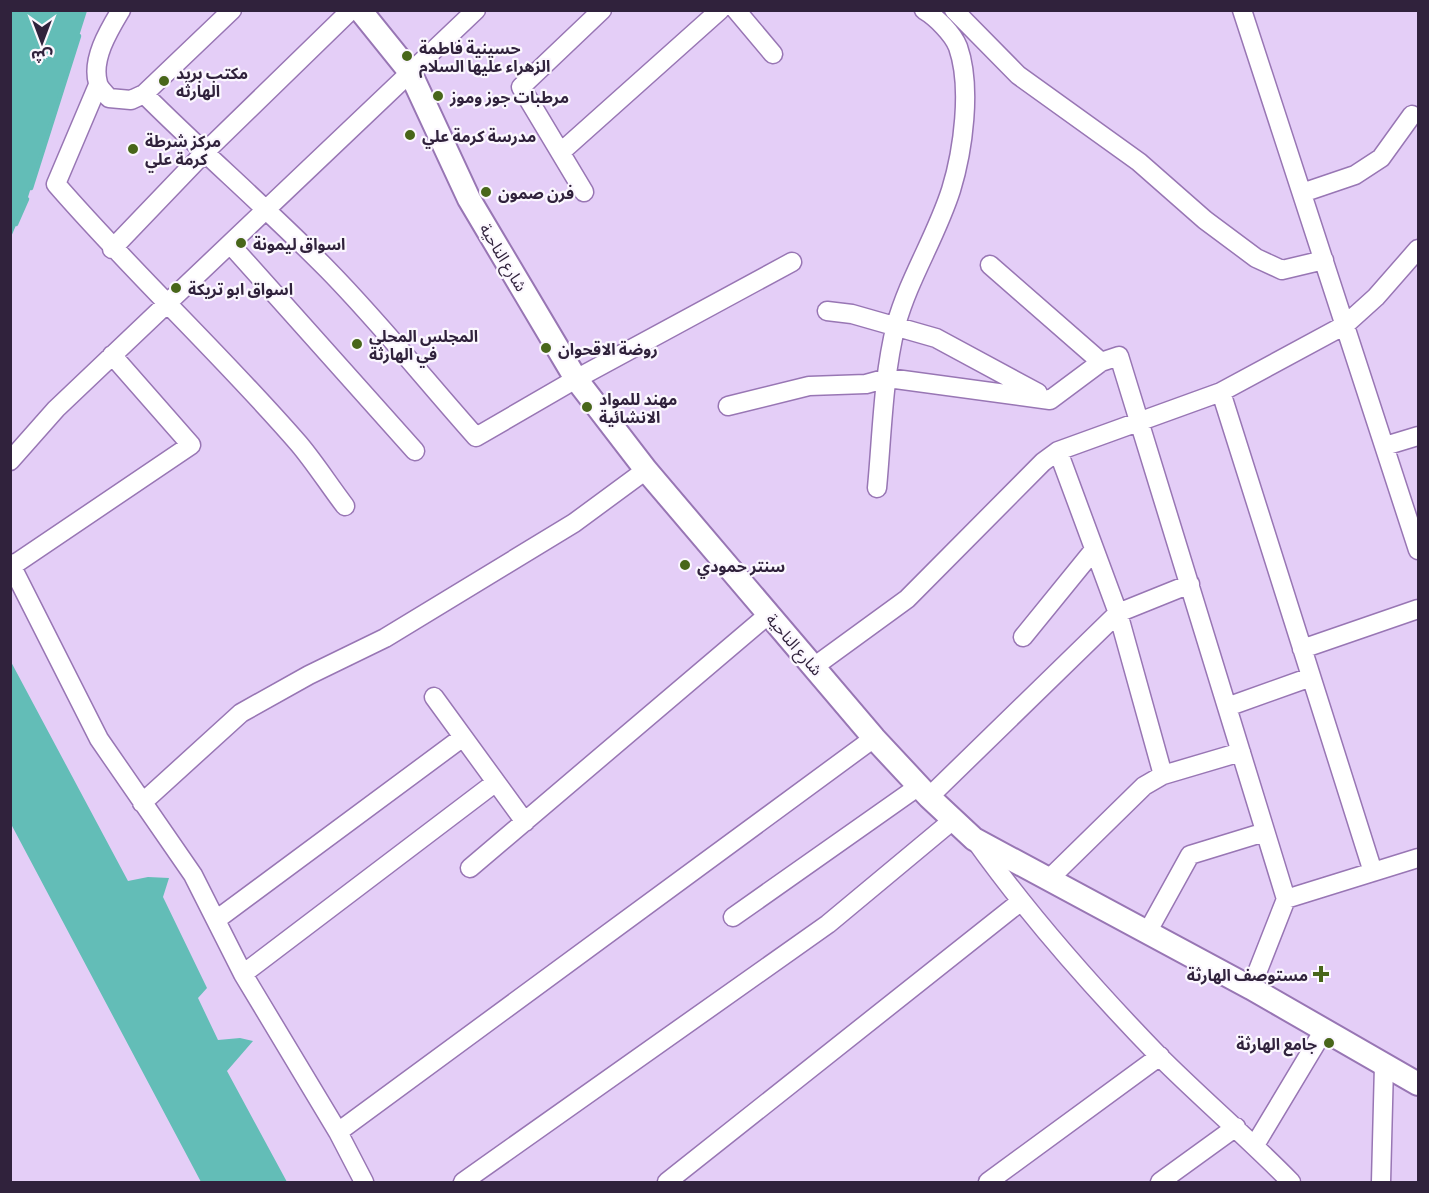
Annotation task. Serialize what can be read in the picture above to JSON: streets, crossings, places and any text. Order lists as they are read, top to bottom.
{
  "streets": {
    "main road": ["شارع الناحية"]
  },
  "places": {
    "other": [
      "حسينية فاطمة الزهراء عليها السلام",
      "مكتب بريد الهارثه",
      "مرطبات جوز وموز",
      "مدرسة كرمة علي",
      "مركز شرطة كرمة علي",
      "فرن صمون",
      "اسواق ليمونة",
      "اسواق ابو تريكة",
      "المجلس المحلي في الهارثة",
      "روضة الاقحوان",
      "مهند للمواد الانشائية",
      "سنتر حمودي",
      "جامع الهارثة"
    ],
    "health": ["مستوصف الهارثة"]
  },
  "north": "bottom"
}
